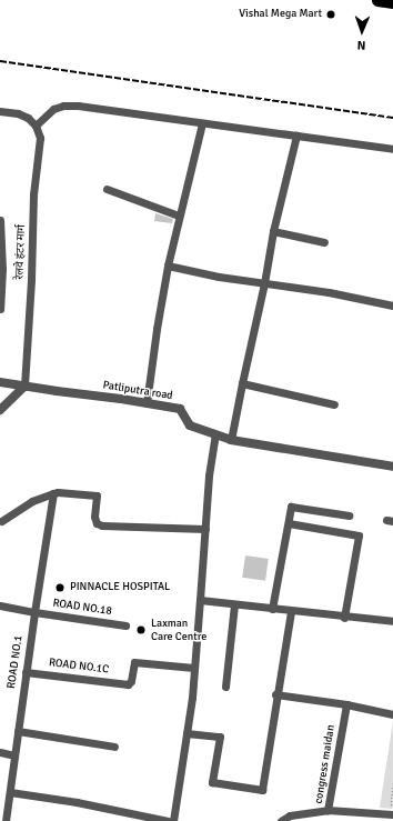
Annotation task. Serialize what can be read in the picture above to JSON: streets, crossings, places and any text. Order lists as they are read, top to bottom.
{
  "streets": {
    "street": [
      "रेलवे हंटर मार्ग",
      "Patliputra road",
      "ROAD NO.18",
      "ROAD NO.1",
      "ROAD NO.1C",
      "congress maidan"
    ]
  },
  "crossings": [
    ["रेलवे हंटर मार्ग", "Patliputra road"],
    ["ROAD NO.18", "ROAD NO.1"],
    ["ROAD NO.1", "ROAD NO.1C"]
  ],
  "places": ["Vishal Mega Mart", "PINNACLE HOSPITAL", "Laxman Care Centre"],
  "north": "bottom"
}
